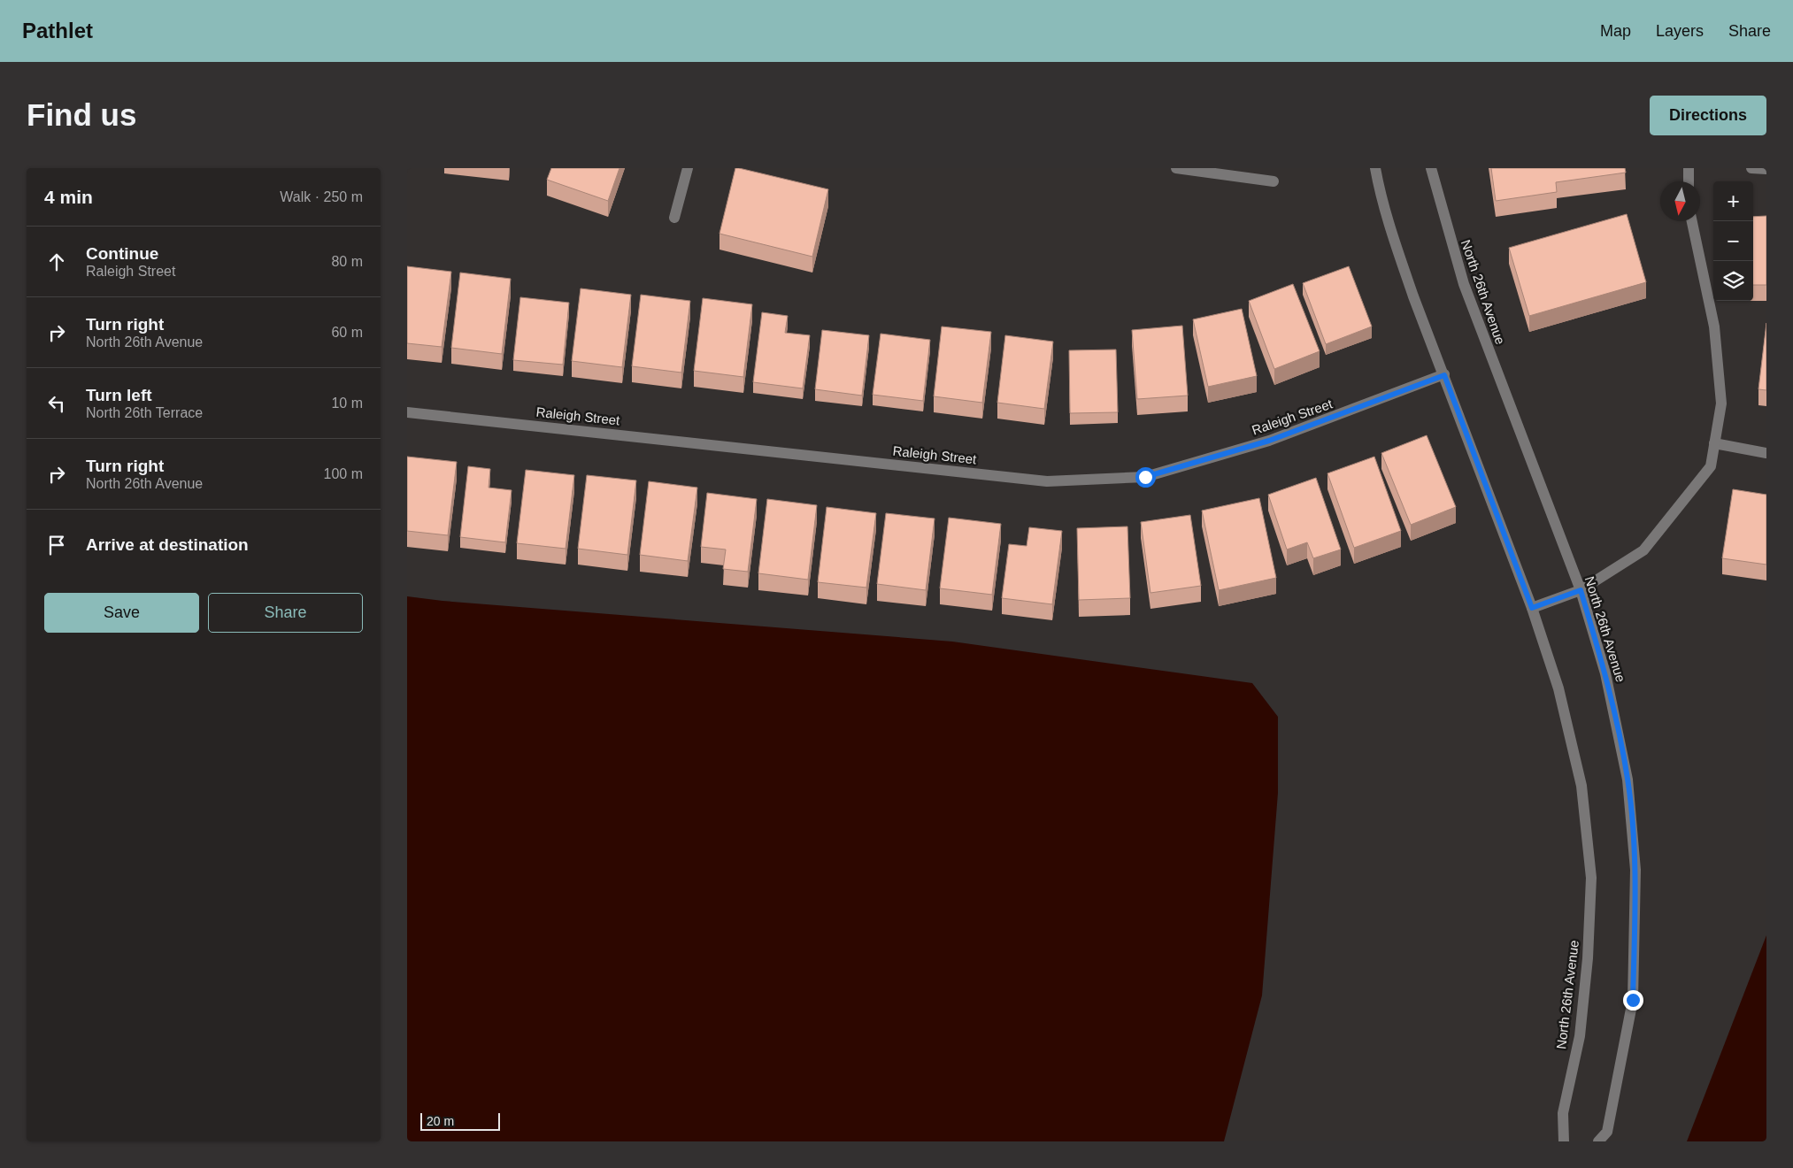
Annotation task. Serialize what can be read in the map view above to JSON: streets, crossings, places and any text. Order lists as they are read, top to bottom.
{
  "streets": {
    "street": ["North 26th Avenue", "Raleigh Street"]
  },
  "crossings": [
    ["North 26th Avenue", "Raleigh Street"]
  ],
  "scale_bar": "20 m",
  "north": "bottom",
  "page": {
    "header": "Pathlet",
    "nav": ["Map", "Layers", "Share"],
    "buttons": [
      "Directions",
      ["Save", "Share"]
    ],
    "title": "Find us",
    "heading": ["4 min", "Walk · 250 m"],
    "map_buttons": ["+", "−"],
    "list": [
      ["Continue", "Raleigh Street", "80 m"],
      ["Turn right", "North 26th Avenue", "60 m"],
      ["Turn left", "North 26th Terrace", "10 m"],
      ["Turn right", "North 26th Avenue", "100 m"],
      "Arrive at destination"
    ],
    "scale": "20 m"
  }
}
